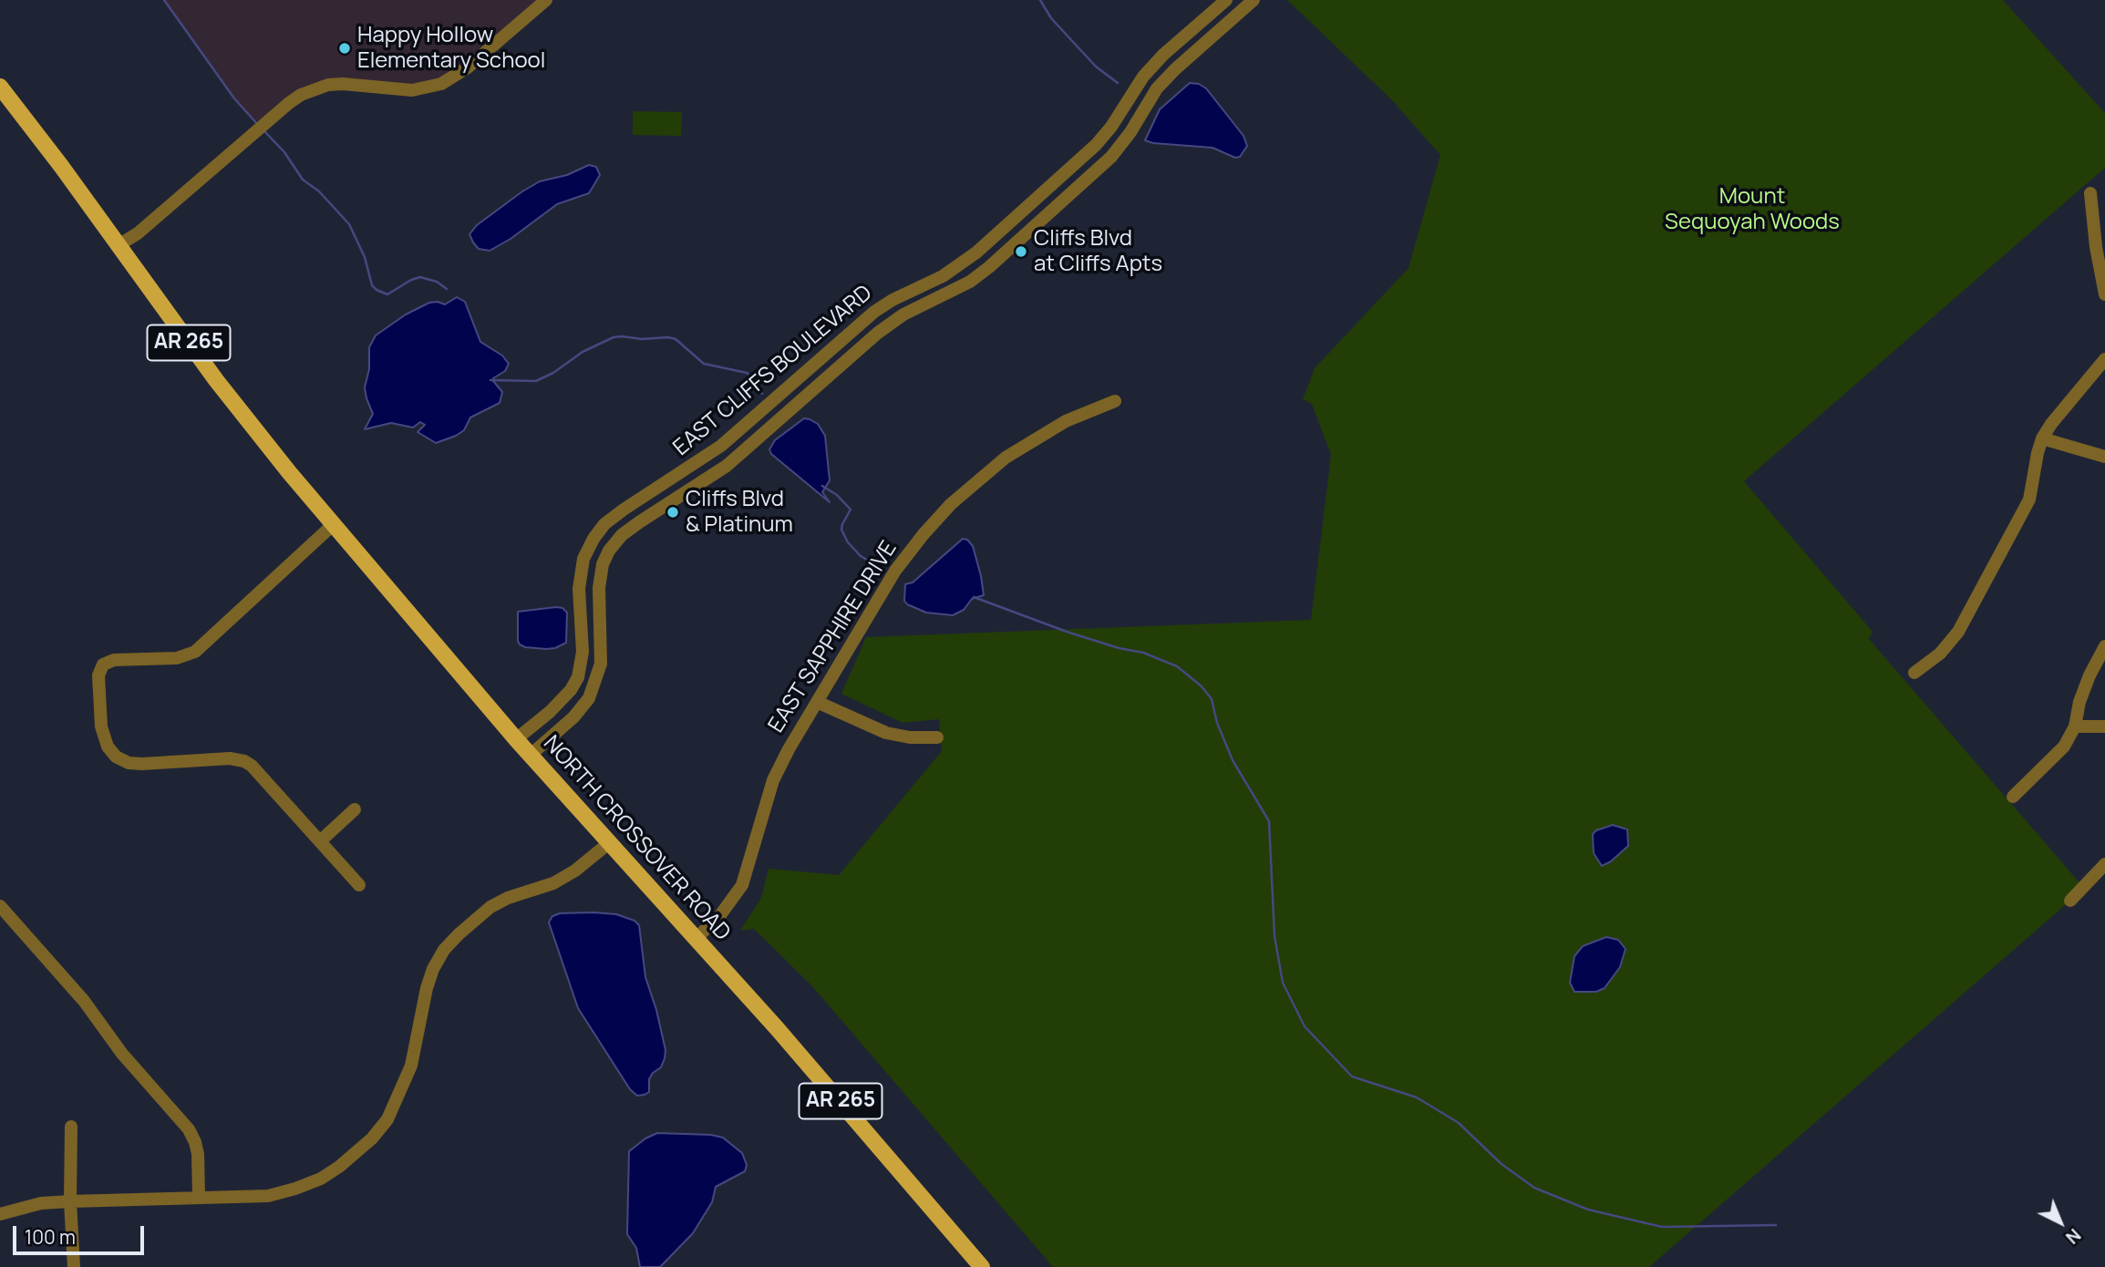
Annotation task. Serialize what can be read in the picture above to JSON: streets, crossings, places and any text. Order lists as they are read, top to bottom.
{
  "streets": {
    "main road": ["AR 265", "NORTH CROSSOVER ROAD"],
    "street": ["EAST CLIFFS BOULEVARD", "EAST SAPPHIRE DRIVE"]
  },
  "crossings": [
    ["AR 265", "NORTH CROSSOVER ROAD"],
    ["EAST CLIFFS BOULEVARD", "NORTH CROSSOVER ROAD"],
    ["EAST SAPPHIRE DRIVE", "NORTH CROSSOVER ROAD"]
  ],
  "parks": ["Mount Sequoyah Woods"],
  "places": ["Happy Hollow Elementary School", "Cliffs Blvd at Cliffs Apts", "Cliffs Blvd & Platinum"],
  "scale_bar": "100 m",
  "north": "bottom right"
}
